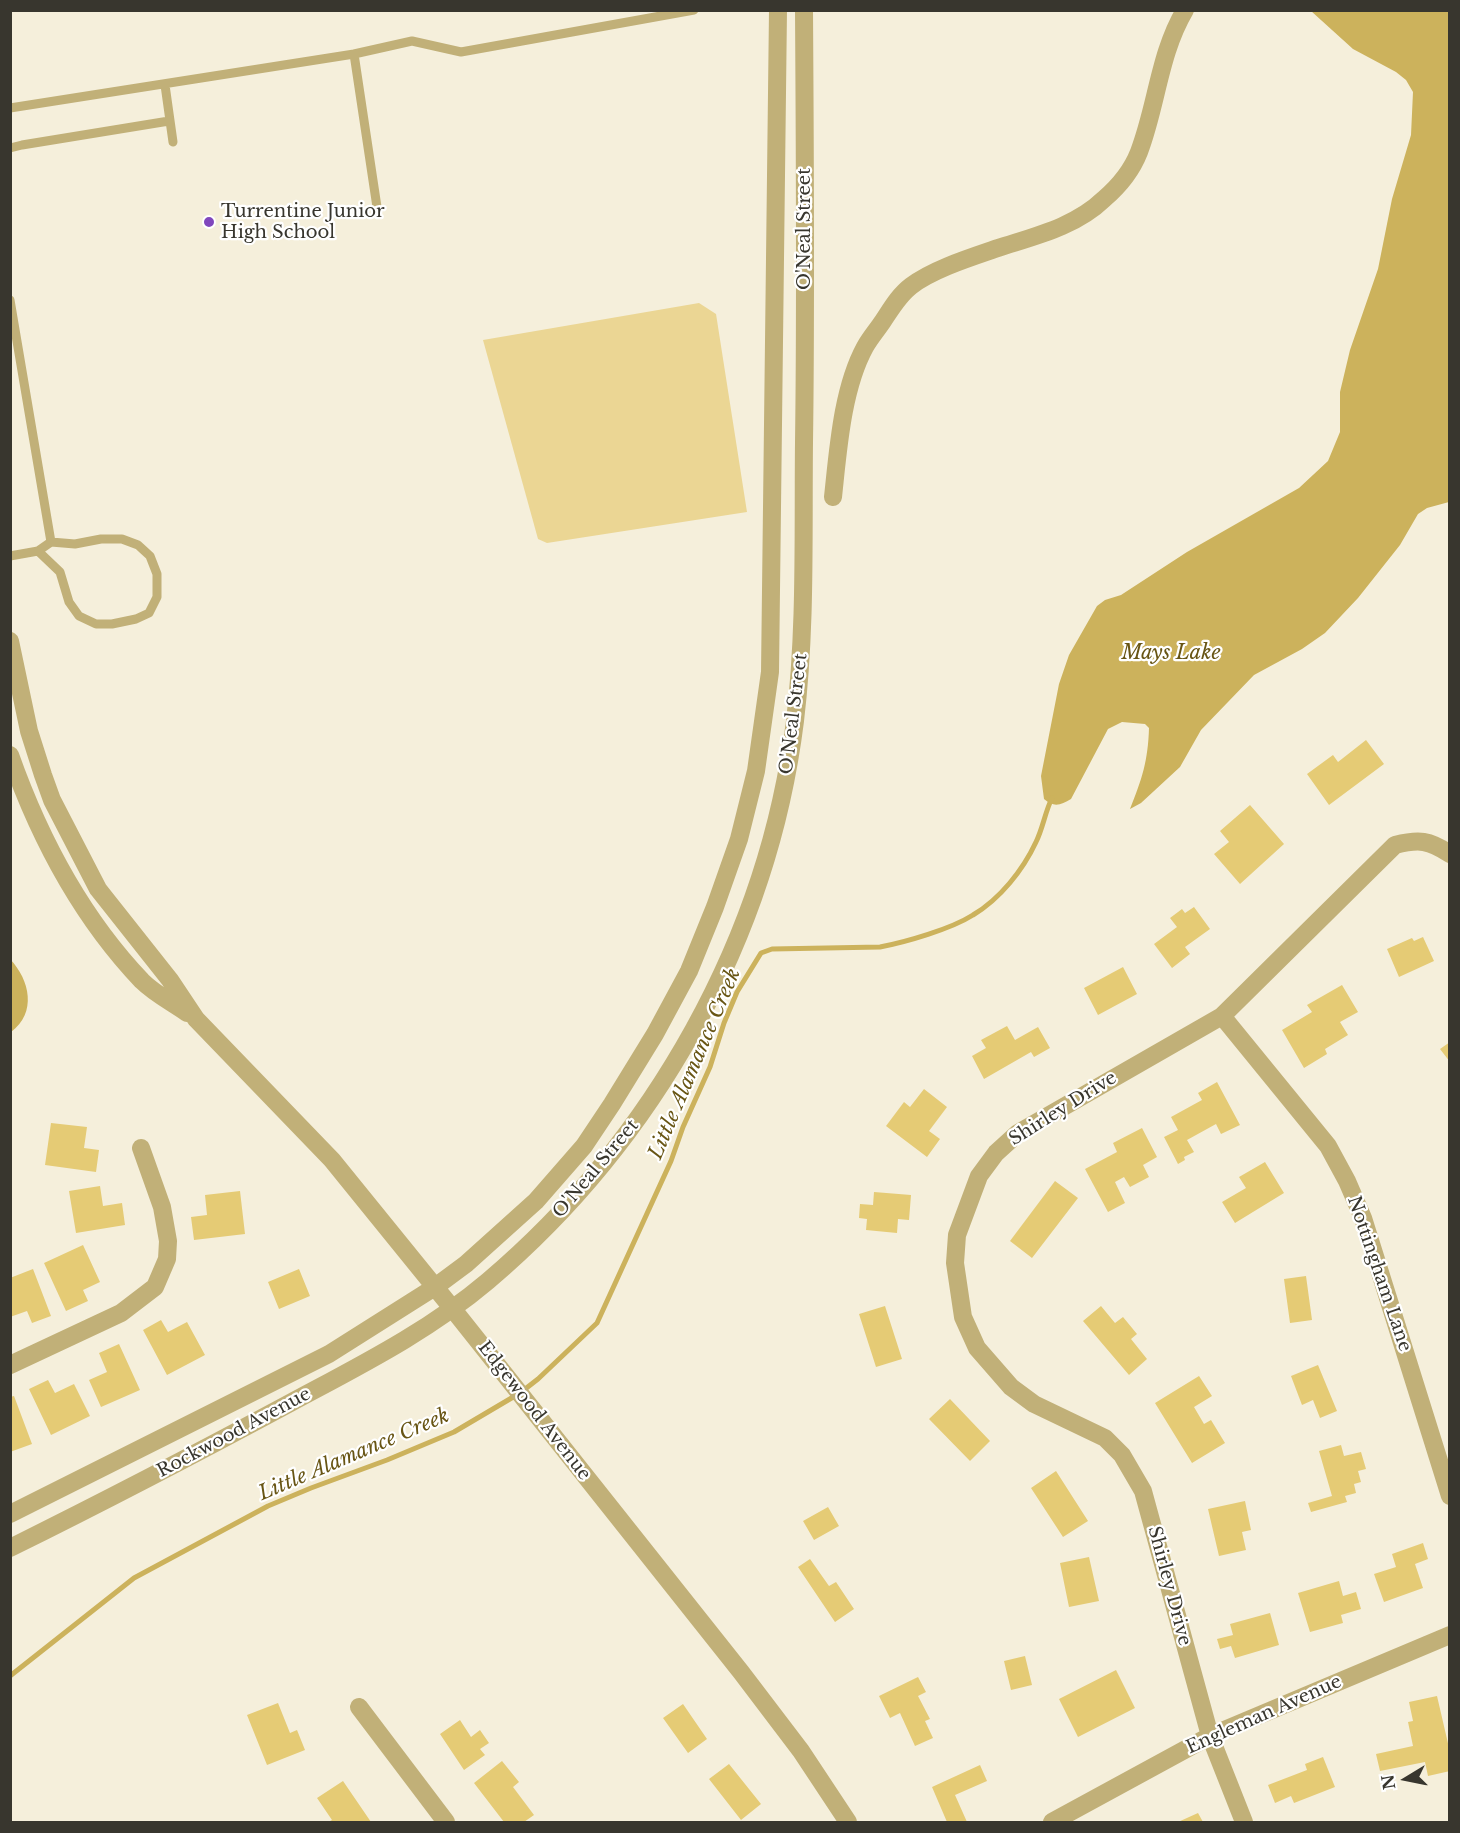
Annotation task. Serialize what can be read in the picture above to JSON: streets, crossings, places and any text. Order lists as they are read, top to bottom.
{
  "streets": {
    "street": [
      "O'Neal Street",
      "Shirley Drive",
      "Nottingham Lane",
      "Edgewood Avenue",
      "Rockwood Avenue",
      "Engleman Avenue"
    ]
  },
  "crossings": [
    ["O'Neal Street", "Edgewood Avenue"],
    ["O'Neal Street", "Rockwood Avenue"],
    ["Shirley Drive", "Nottingham Lane"],
    ["Shirley Drive", "Engleman Avenue"],
    ["Edgewood Avenue", "Rockwood Avenue"]
  ],
  "water": ["Mays Lake", "Little Alamance Creek"],
  "places": ["Turrentine Junior High School"],
  "north": "left"
}
